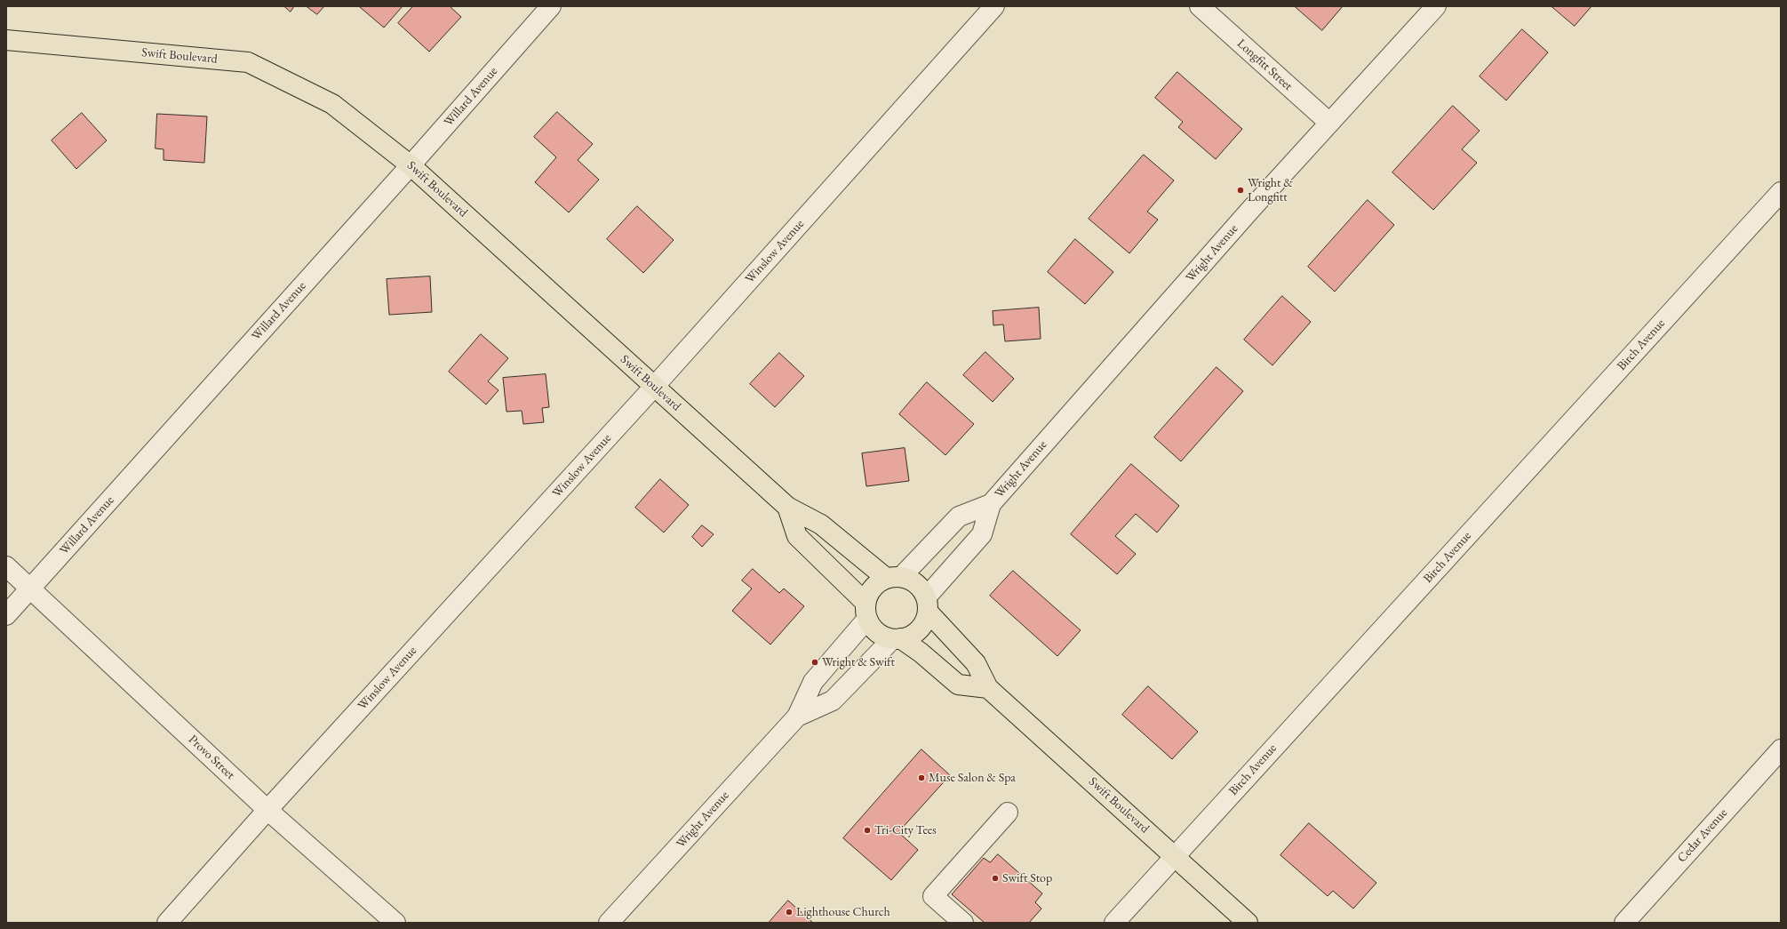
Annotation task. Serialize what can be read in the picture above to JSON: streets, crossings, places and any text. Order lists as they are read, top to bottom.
{
  "streets": {
    "main road": ["Swift Boulevard"],
    "street": [
      "Longfitt Street",
      "Willard Avenue",
      "Winslow Avenue",
      "Wright Avenue",
      "Birch Avenue",
      "Provo Street",
      "Cedar Avenue"
    ]
  },
  "crossings": [
    ["Swift Boulevard", "Willard Avenue"],
    ["Swift Boulevard", "Winslow Avenue"],
    ["Swift Boulevard", "Wright Avenue"],
    ["Swift Boulevard", "Birch Avenue"],
    ["Longfitt Street", "Wright Avenue"],
    ["Willard Avenue", "Provo Street"],
    ["Winslow Avenue", "Provo Street"]
  ],
  "places": [
    "Wright & Longfitt",
    "Wright & Swift",
    "Muse Salon & Spa",
    "Tri-City Tees",
    "Swift Stop",
    "Lighthouse Church"
  ]
}
